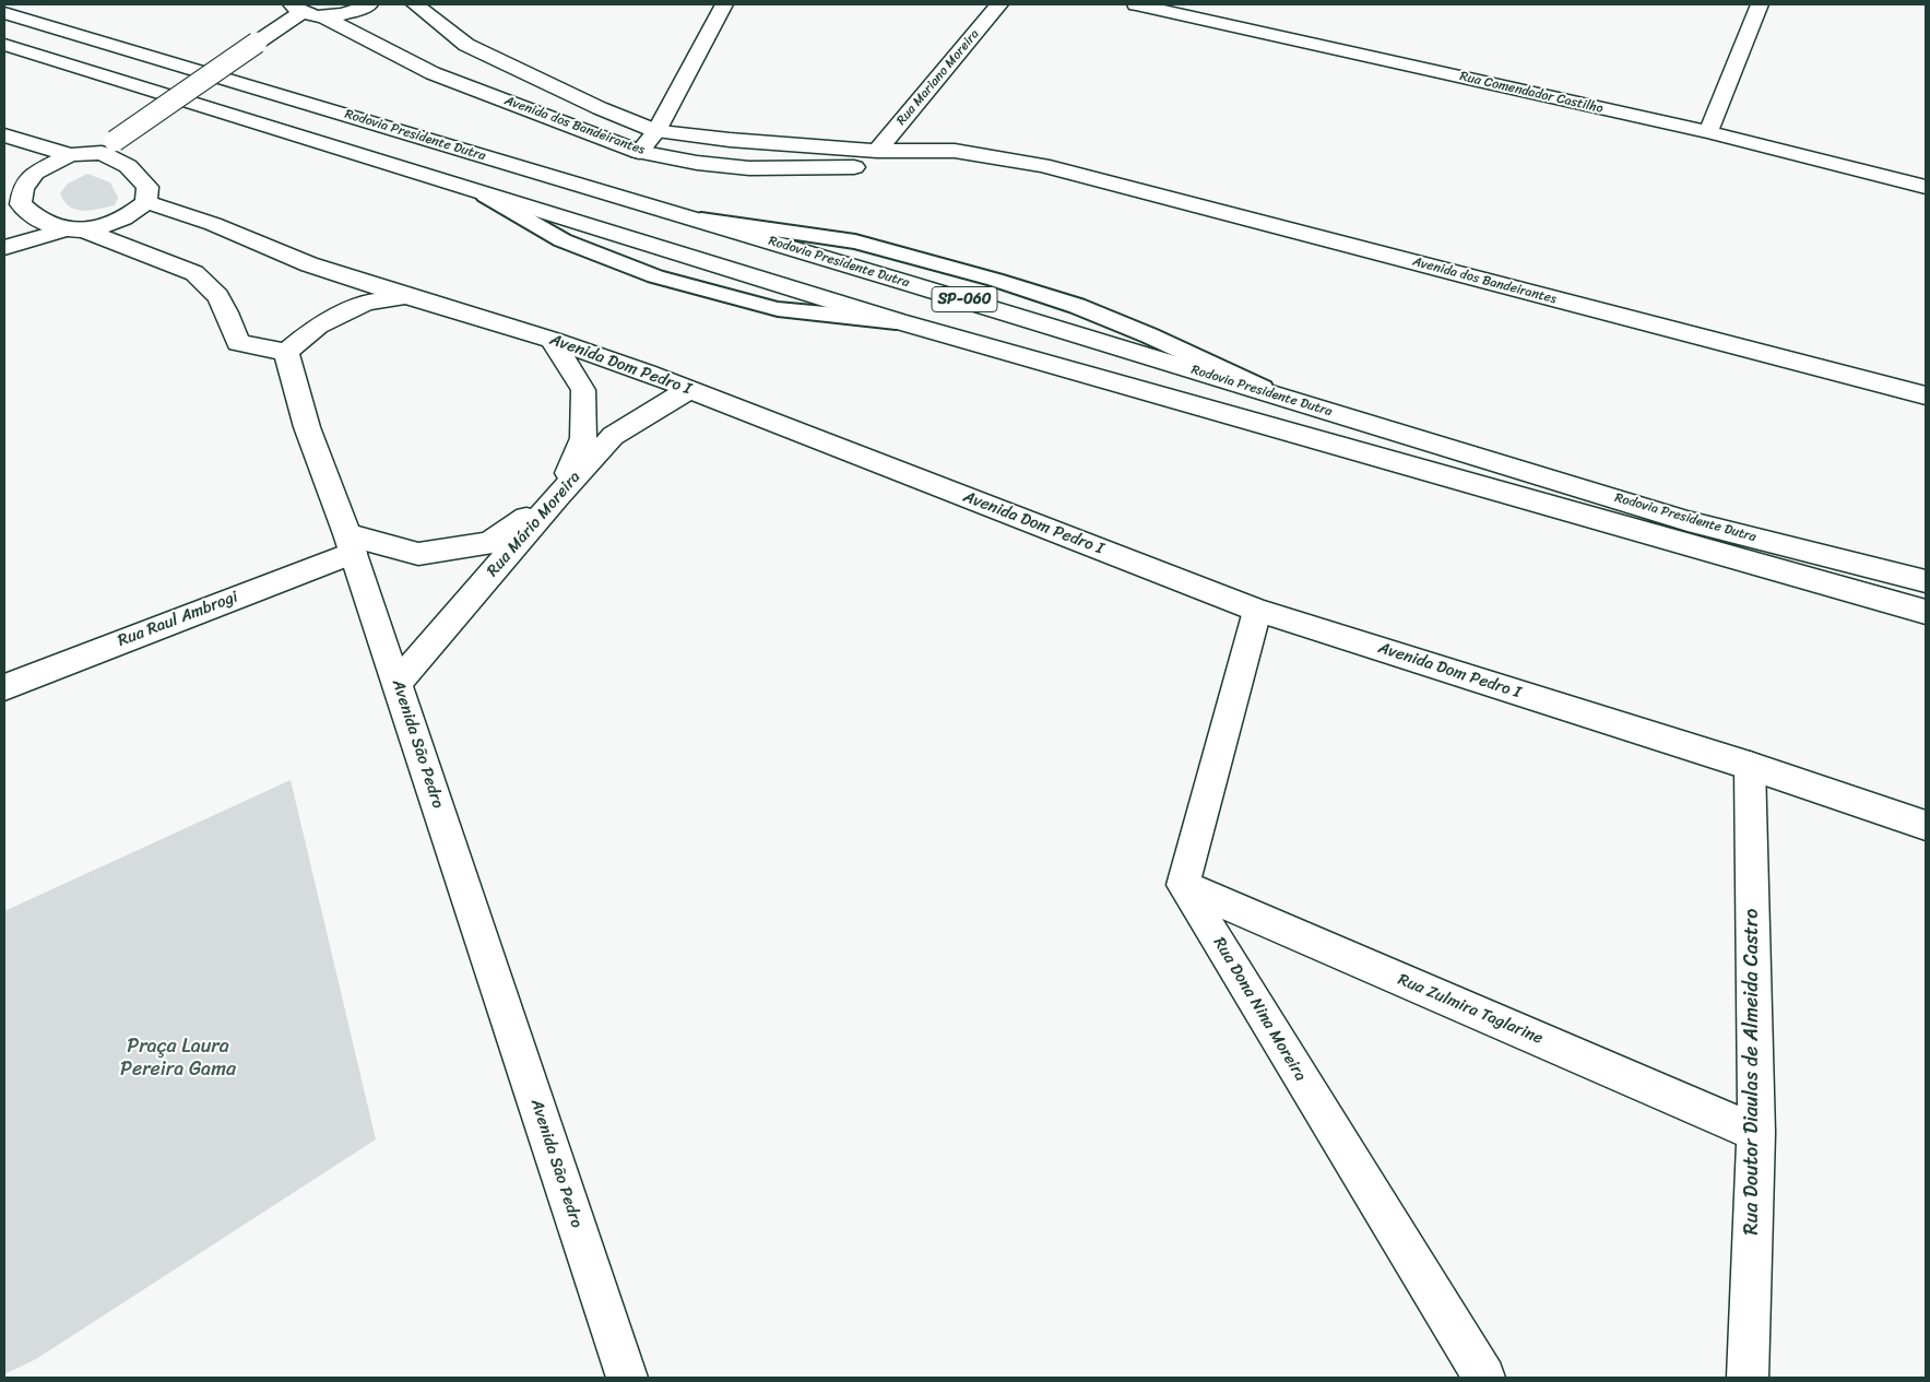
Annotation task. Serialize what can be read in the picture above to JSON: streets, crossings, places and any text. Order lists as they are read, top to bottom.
{
  "streets": {
    "main road": [
      "Rua Mariano Moreira",
      "Rua Comendador Castilho",
      "Avenida dos Bandeirantes",
      "Rodovia Presidente Dutra",
      "SP-060",
      "Avenida Dom Pedro I",
      "Rua Mário Moreira",
      "Rua Raul Ambrogi",
      "Avenida São Pedro",
      "Rua Dona Nina Moreira",
      "Rua Zulmira Taglarine",
      "Rua Doutor Diaulas de Almeida Castro"
    ]
  },
  "crossings": [
    ["Rua Mariano Moreira", "Avenida dos Bandeirantes"],
    ["Avenida Dom Pedro I", "Rua Mário Moreira"],
    ["Avenida Dom Pedro I", "Rua Doutor Diaulas de Almeida Castro"],
    ["Rua Mário Moreira", "Avenida São Pedro"],
    ["Rua Raul Ambrogi", "Avenida São Pedro"],
    ["Rua Dona Nina Moreira", "Rua Zulmira Taglarine"],
    ["Rua Zulmira Taglarine", "Rua Doutor Diaulas de Almeida Castro"]
  ],
  "parks": ["Praça Laura Pereira Gama"]
}
